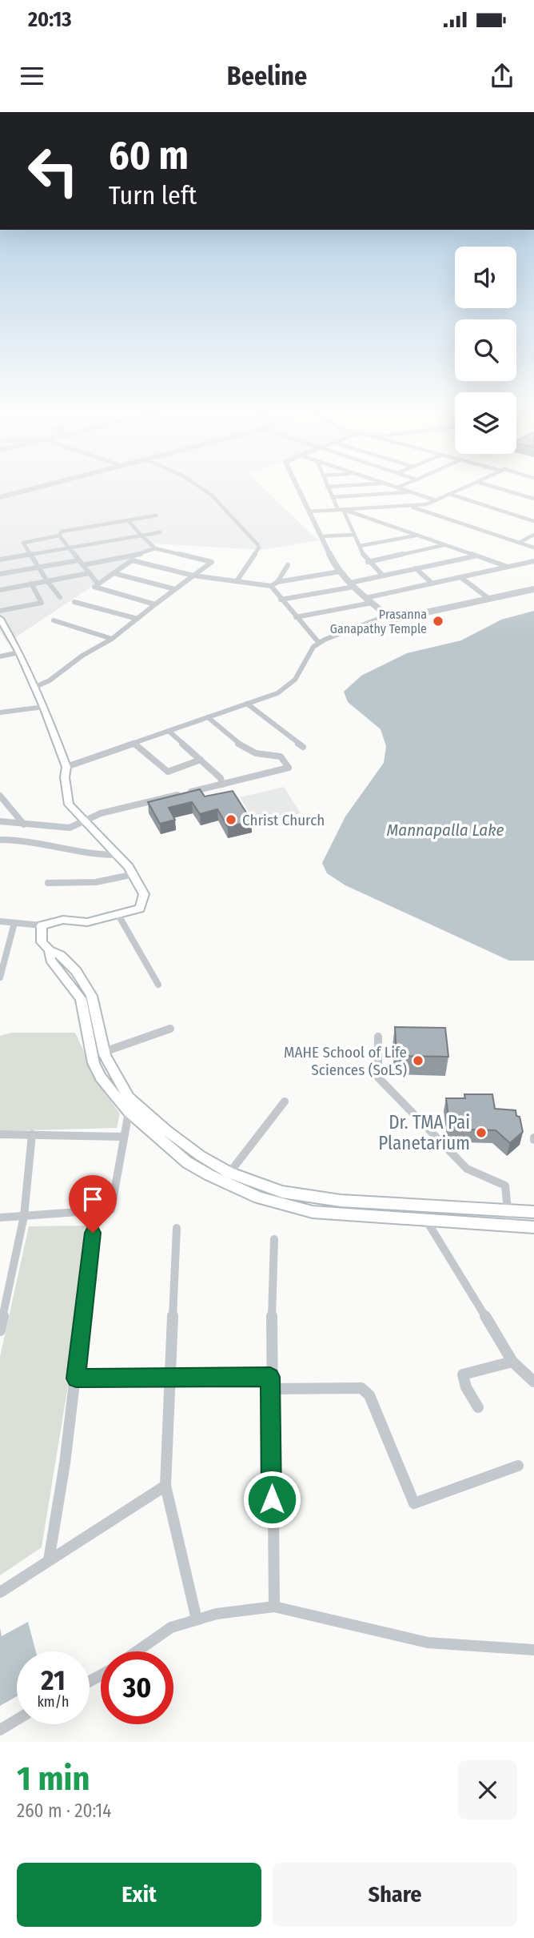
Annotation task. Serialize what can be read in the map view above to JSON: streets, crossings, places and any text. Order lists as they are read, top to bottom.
{
  "water": ["Mannapalla Lake"],
  "places": [
    "Prasanna Ganapathy Temple",
    "Christ Church",
    "MAHE School of Life Sciences (SoLS)",
    "Dr. TMA Pai Planetarium"
  ],
  "page": {
    "status": "20:13",
    "header": "Beeline",
    "turn": ["60 m", "Turn left"],
    "speed": "21 km/h",
    "limit": "30",
    "heading": ["1 min", "260 m · 20:14"],
    "buttons": ["Exit", "Share"]
  }
}
